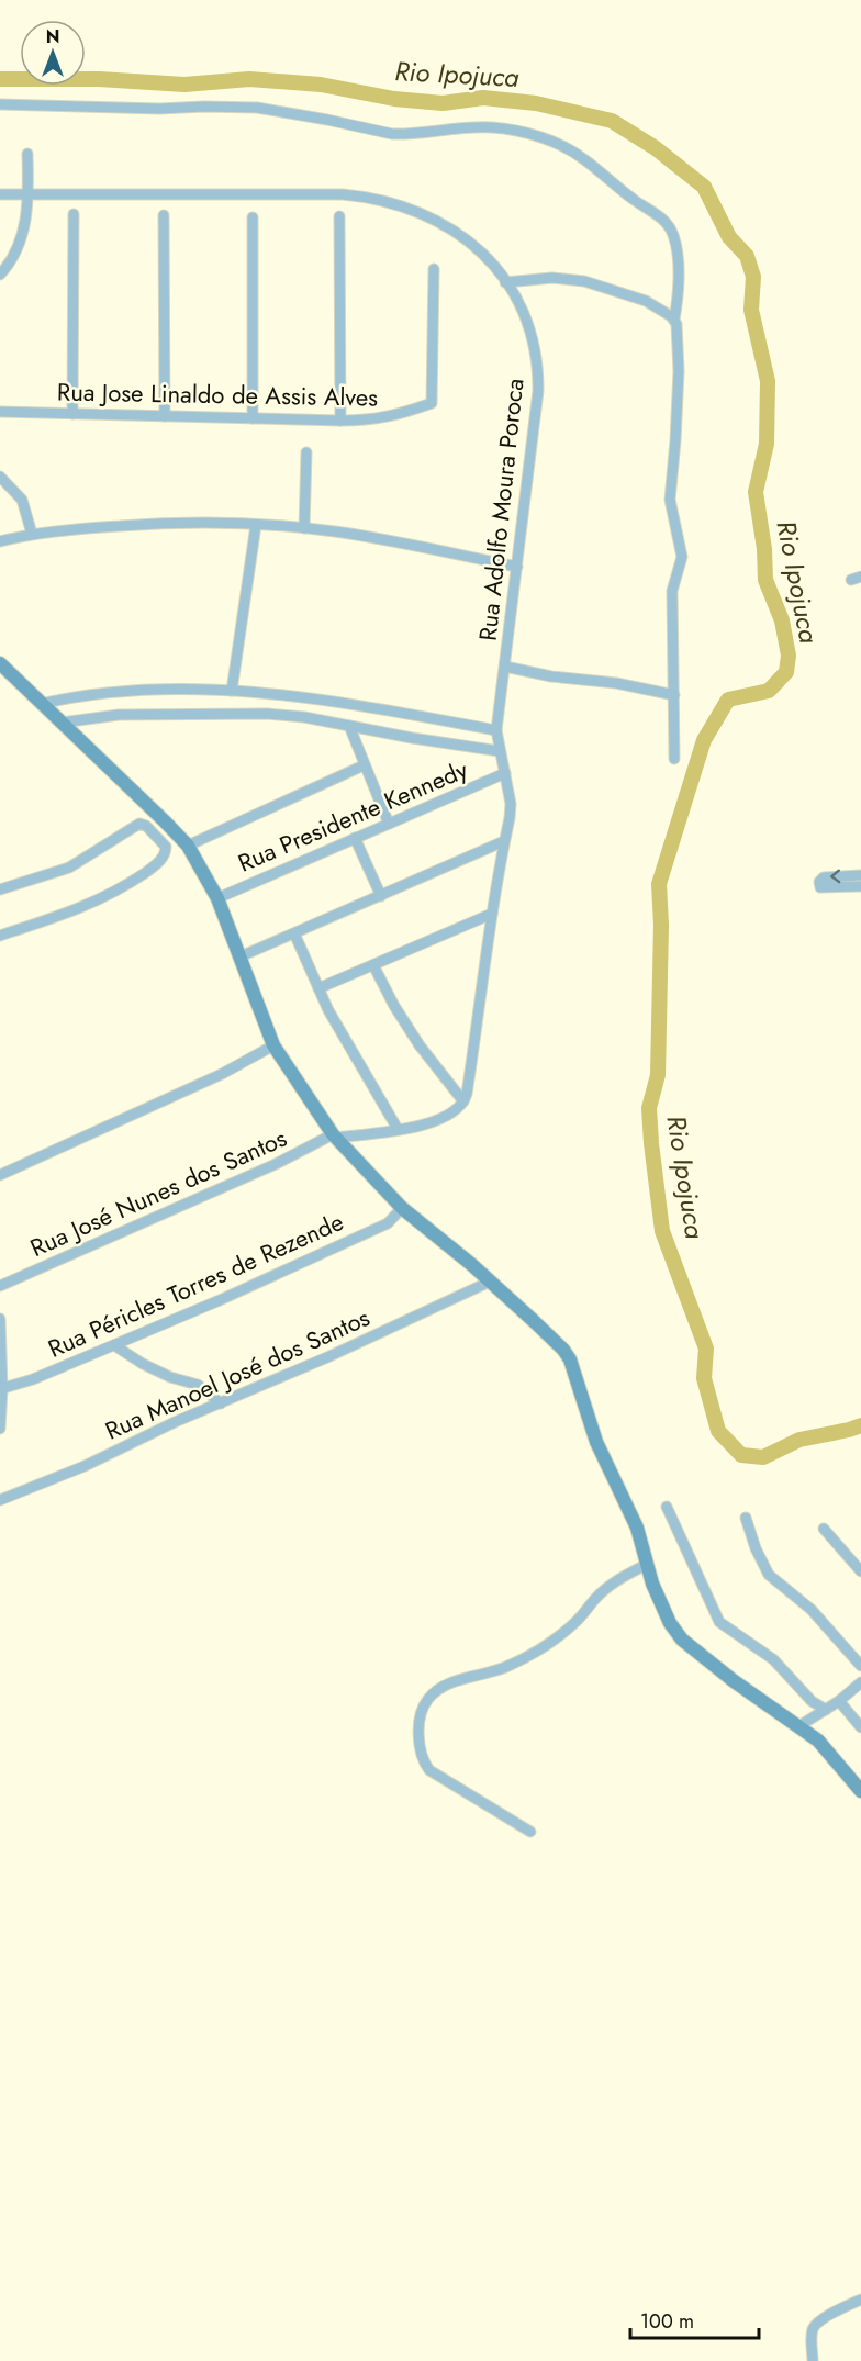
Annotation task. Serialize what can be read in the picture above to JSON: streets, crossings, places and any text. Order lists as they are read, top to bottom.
{
  "streets": {
    "street": [
      "Rua Jose Linaldo de Assis Alves",
      "Rua Adolfo Moura Poroca",
      "Rua Presidente Kennedy",
      "Rua José Nunes dos Santos",
      "Rua Péricles Torres de Rezende",
      "Rua Manoel José dos Santos"
    ]
  },
  "crossings": [
    ["Rua Adolfo Moura Poroca", "Rua Presidente Kennedy"]
  ],
  "water": ["Rio Ipojuca"],
  "scale_bar": "100 m",
  "north": "top"
}
